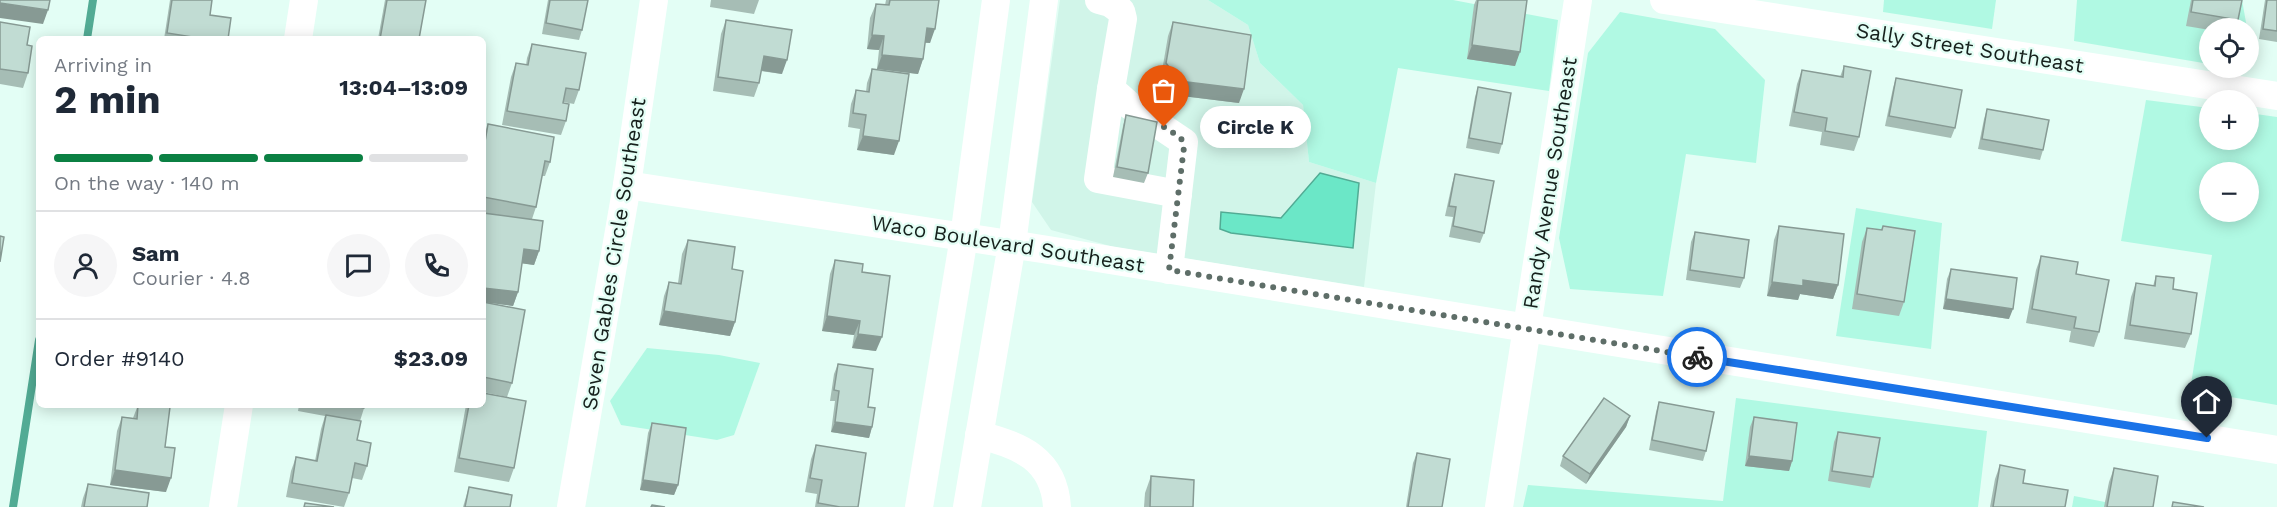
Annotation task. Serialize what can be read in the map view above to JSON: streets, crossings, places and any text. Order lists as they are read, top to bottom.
{
  "streets": {
    "street": [
      "Sally Street Southeast",
      "Randy Avenue Southeast",
      "Waco Boulevard Southeast",
      "Seven Gables Circle Southeast"
    ]
  },
  "crossings": [
    ["Randy Avenue Southeast", "Waco Boulevard Southeast"],
    ["Waco Boulevard Southeast", "Seven Gables Circle Southeast"]
  ],
  "places": ["Circle K"],
  "page": {
    "map_buttons": ["+", "−"],
    "heading": ["2 min", "Arriving in", "13:04–13:09"],
    "panel": [
      "Sam",
      "Courier · 4.8",
      "Order #9140",
      "$23.09"
    ],
    "bubble": "Circle K",
    "bar": "On the way · 140 m"
  }
}
